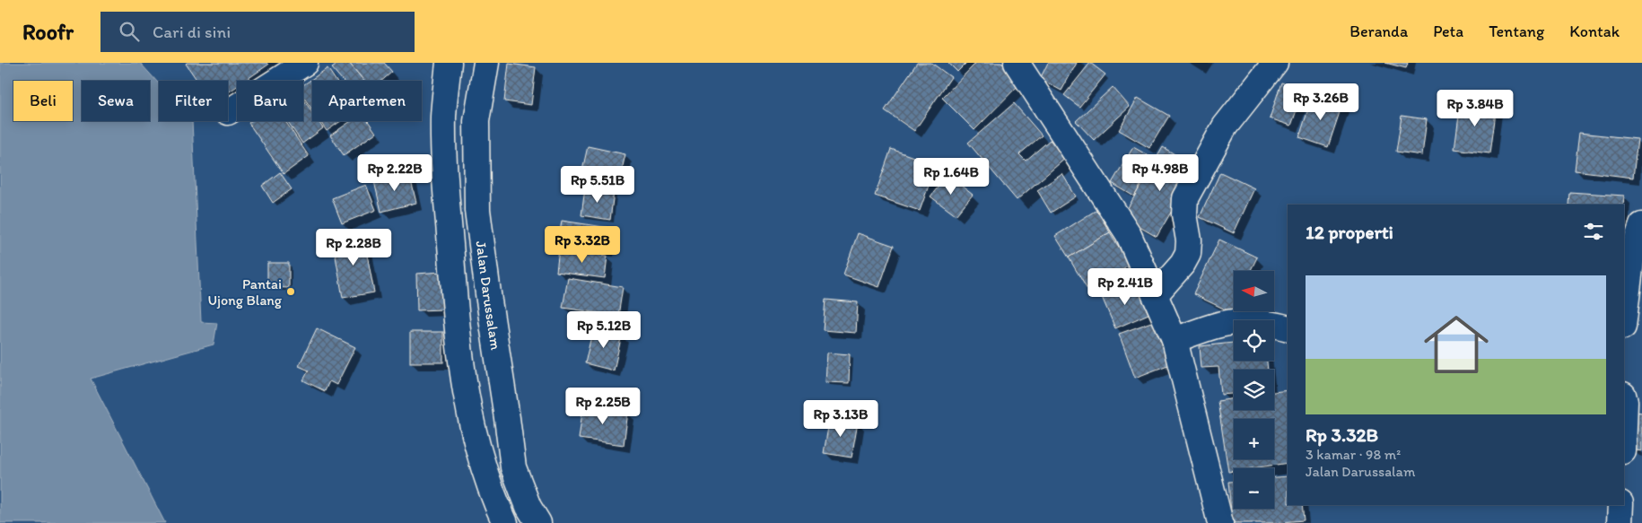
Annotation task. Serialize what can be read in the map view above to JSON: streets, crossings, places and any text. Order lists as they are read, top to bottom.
{
  "streets": {
    "street": ["Jalan Darussalam"]
  },
  "places": ["Pantai Ujong Blang"],
  "north": "left",
  "page": {
    "header": "Roofr",
    "search": "Cari di sini",
    "nav": [
      "Beranda",
      "Peta",
      "Tentang",
      "Kontak"
    ],
    "chip": [
      "Beli",
      "Sewa",
      "Filter",
      "Baru",
      "Apartemen"
    ],
    "price": [
      "Rp 3.26B",
      "Rp 3.84B",
      "Rp 2.22B",
      "Rp 4.98B",
      "Rp 1.64B",
      "Rp 5.51B",
      "Rp 3.32B",
      "Rp 2.28B",
      "Rp 2.41B",
      "Rp 5.12B",
      "Rp 2.25B",
      "Rp 3.13B"
    ],
    "heading": "12 properti",
    "list": [
      {
        "name": "Rp 3.32B",
        "note": "3 kamar · 98 m² · Jalan Darussalam"
      }
    ],
    "map_buttons": ["+", "−"]
  }
}
